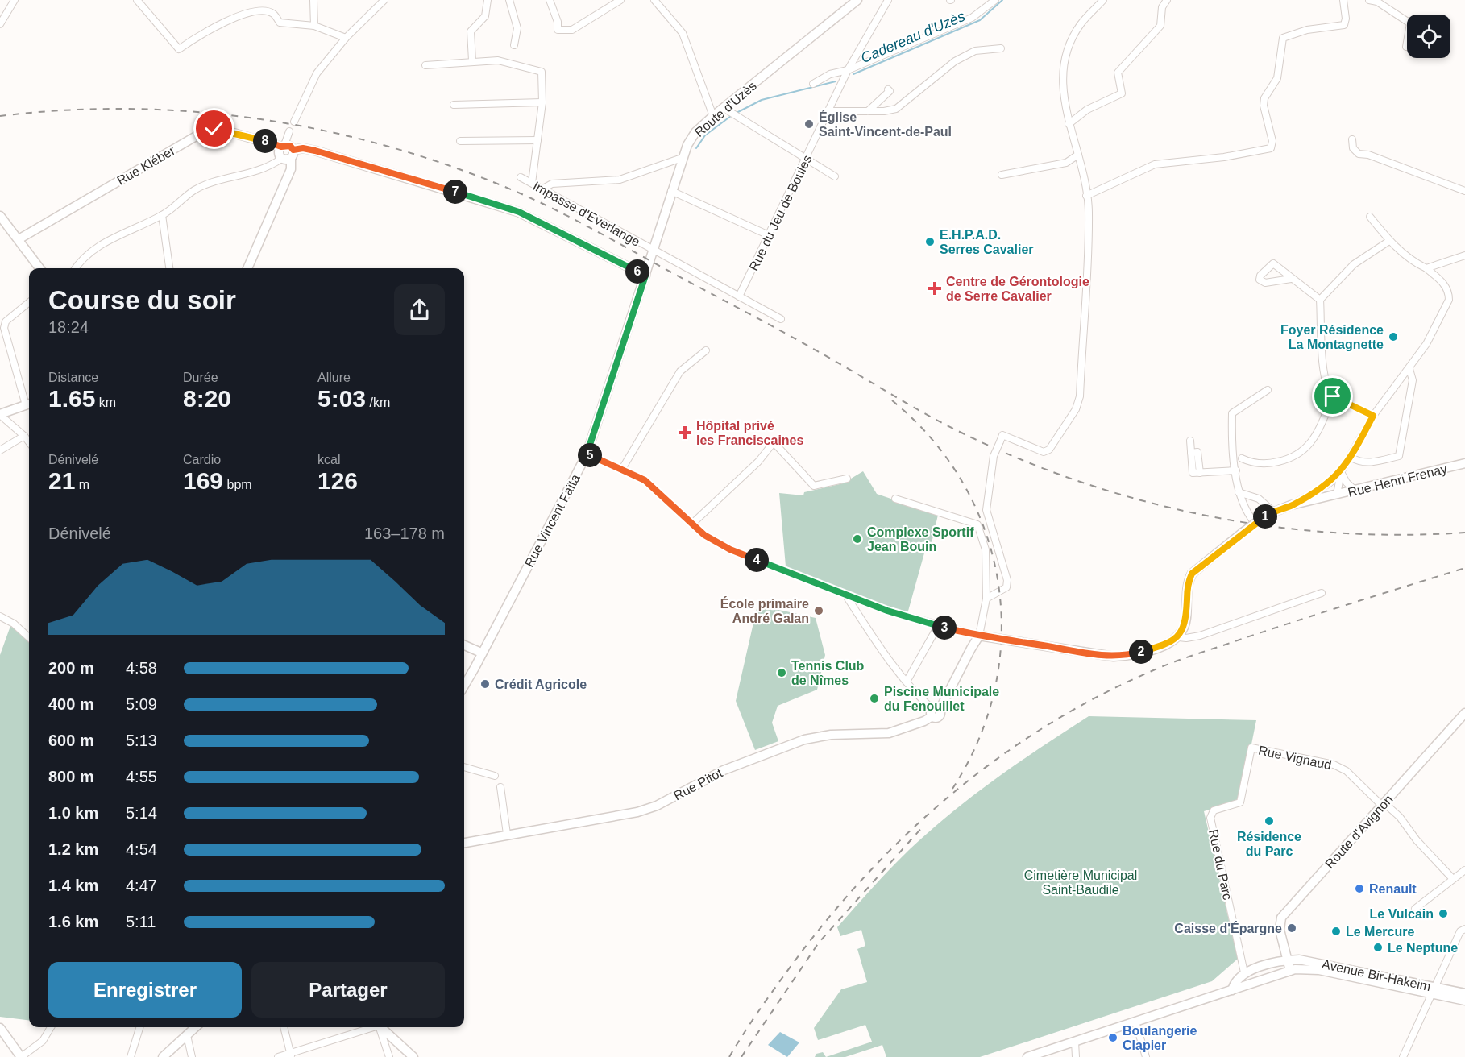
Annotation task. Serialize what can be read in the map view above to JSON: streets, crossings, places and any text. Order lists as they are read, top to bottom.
{
  "streets": {
    "street": [
      "Route d'Uzès",
      "Rue Kléber",
      "Rue du Jeu de Boules",
      "Impasse d'Everlange",
      "Rue Henri Frenay",
      "Rue Vincent Faïta",
      "Rue Vignaud",
      "Rue Pitot",
      "Route d'Avignon",
      "Rue du Parc",
      "Avenue Bir-Hakeim"
    ]
  },
  "crossings": [
    ["Route d'Uzès", "Impasse d'Everlange"],
    ["Route d'Uzès", "Rue Vincent Faïta"],
    ["Rue Kléber", "Rue Vincent Faïta"],
    ["Rue du Jeu de Boules", "Impasse d'Everlange"],
    ["Impasse d'Everlange", "Rue Vincent Faïta"],
    ["Rue Vignaud", "Route d'Avignon"],
    ["Rue Vignaud", "Rue du Parc"],
    ["Route d'Avignon", "Avenue Bir-Hakeim"]
  ],
  "water": ["Cadereau d'Uzès"],
  "parks": ["Cimetière Municipal Saint-Baudile"],
  "places": {
    "other": [
      "Église Saint-Vincent-de-Paul",
      "E.H.P.A.D. Serres Cavalier",
      "Foyer Résidence La Montagnette",
      "Complexe Sportif Jean Bouin",
      "École primaire André Galan",
      "Tennis Club de Nîmes",
      "Crédit Agricole",
      "Piscine Municipale du Fenouillet",
      "Résidence du Parc",
      "Renault",
      "Le Vulcain",
      "Caisse d'Épargne",
      "Le Mercure",
      "Le Neptune",
      "Boulangerie Clapier"
    ],
    "health": ["Centre de Gérontologie de Serre Cavalier", "Hôpital privé les Franciscaines"]
  },
  "page": {
    "pins": [
      "8",
      "7",
      "6",
      "5",
      "1",
      "4",
      "3",
      "2"
    ],
    "heading": ["Course du soir", "18:24"],
    "stats": [
      ["Distance", "1.65 km"],
      ["Durée", "8:20"],
      ["Allure", "5:03 /km"],
      ["Dénivelé", "21 m"],
      ["Cardio", "169 bpm"],
      ["kcal", "126"]
    ],
    "chart": ["Dénivelé", "163–178 m"],
    "list": [
      {
        "name": "200 m",
        "note": "4:58"
      },
      {
        "name": "400 m",
        "note": "5:09"
      },
      {
        "name": "600 m",
        "note": "5:13"
      },
      {
        "name": "800 m",
        "note": "4:55"
      },
      {
        "name": "1.0 km",
        "note": "5:14"
      },
      {
        "name": "1.2 km",
        "note": "4:54"
      },
      {
        "name": "1.4 km",
        "note": "4:47"
      },
      {
        "name": "1.6 km",
        "note": "5:11"
      }
    ],
    "buttons": ["Enregistrer", "Partager"]
  }
}
